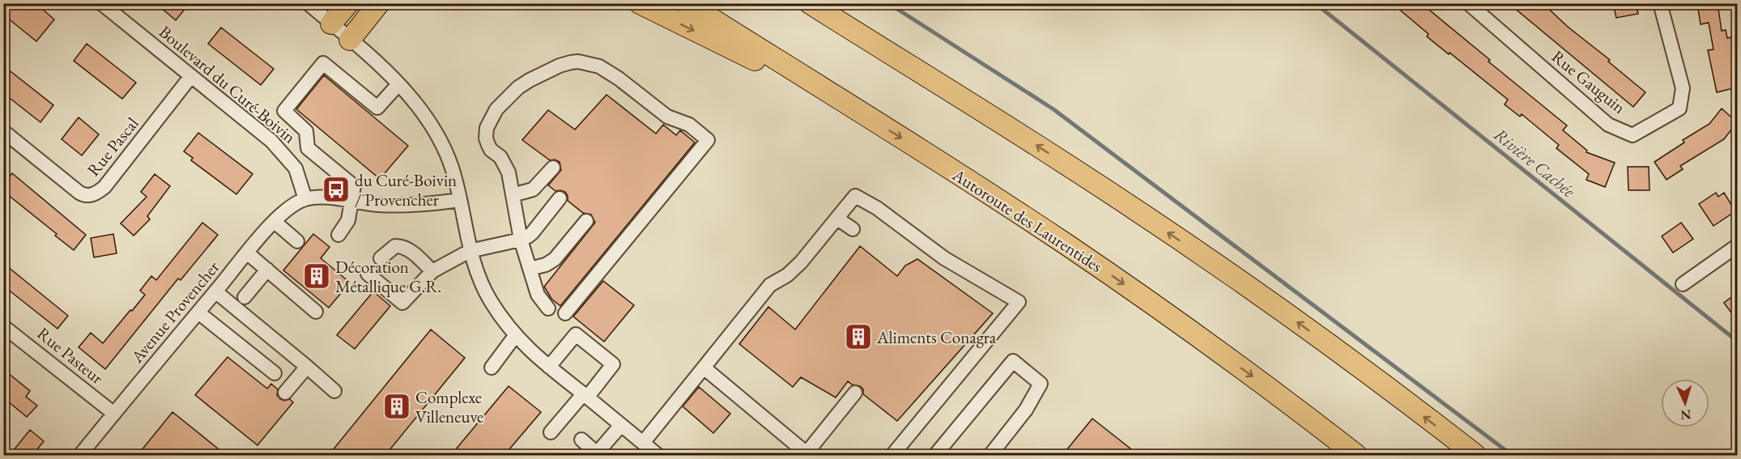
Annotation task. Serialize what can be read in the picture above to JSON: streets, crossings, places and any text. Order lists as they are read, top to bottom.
{
  "streets": {
    "highway": ["Autoroute des Laurentides"],
    "street": [
      "Rue Gauguin",
      "Boulevard du Curé-Boivin",
      "Rue Pascal",
      "Avenue Provencher",
      "Rue Pasteur"
    ]
  },
  "crossings": [
    ["Boulevard du Curé-Boivin", "Rue Pascal"],
    ["Boulevard du Curé-Boivin", "Avenue Provencher"],
    ["Avenue Provencher", "Rue Pasteur"]
  ],
  "water": ["Rivière Cachée"],
  "places": {
    "bus stop": ["du Curé-Boivin / Provencher"],
    "building": ["Décoration Métallique G.R.", "Aliments Conagra", "Complexe Villeneuve"]
  },
  "north": "bottom"
}
